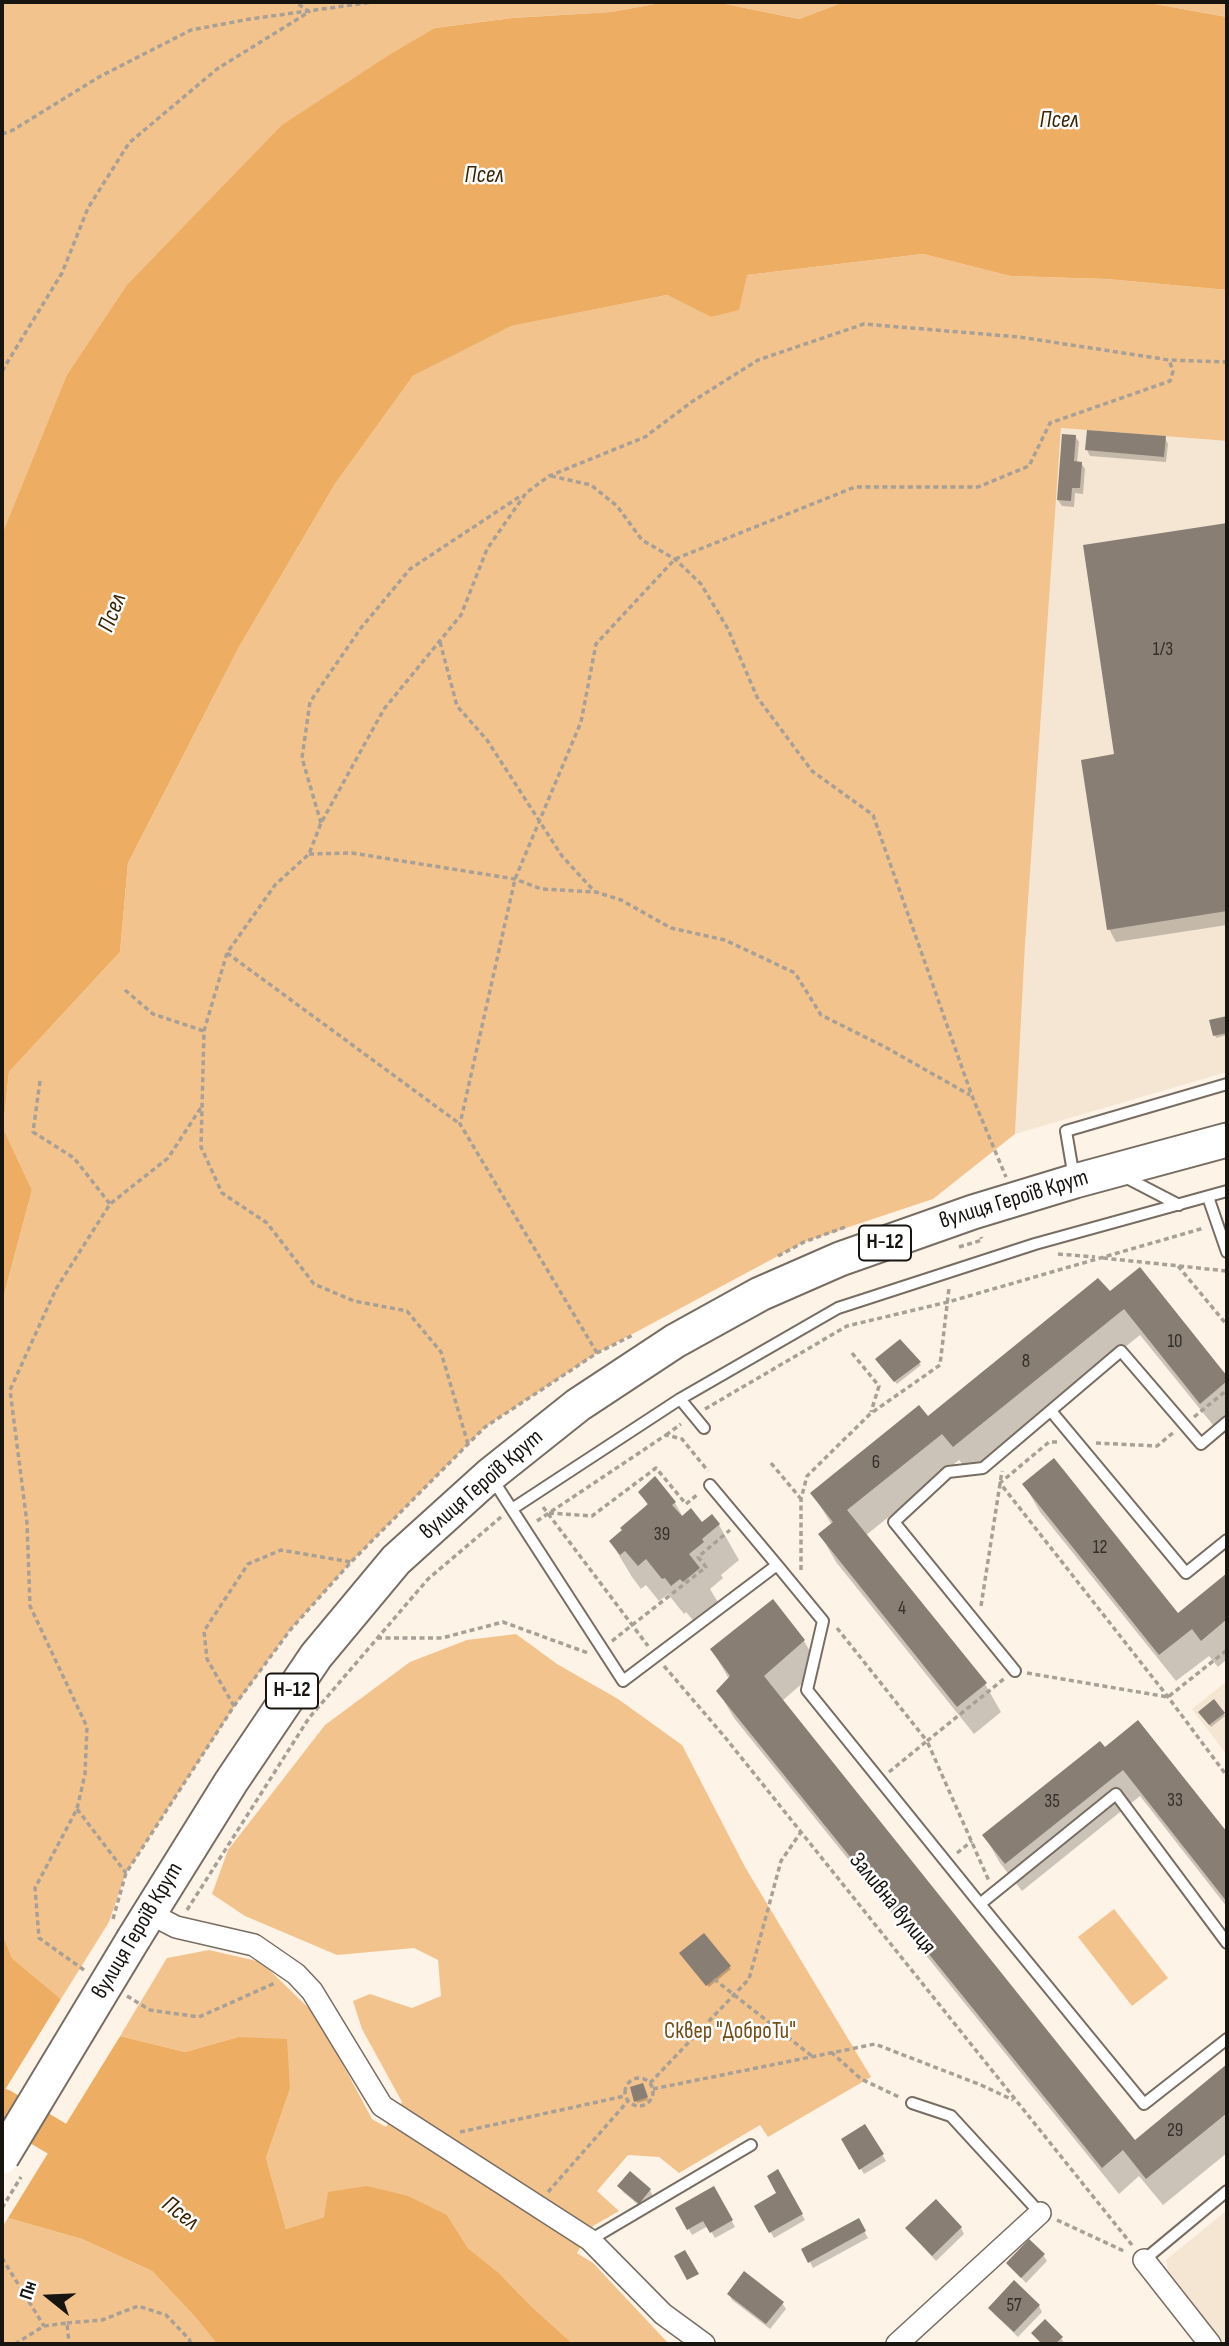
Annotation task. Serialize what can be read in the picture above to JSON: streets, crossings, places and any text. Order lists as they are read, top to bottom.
{
  "streets": {
    "main road": ["вулиця Героїв Крут", "Н-12"],
    "path": ["Заливна вулиця"]
  },
  "water": ["Псел"],
  "parks": ["Сквер \"ДоброТи\""],
  "house_numbers": [
    "1/3",
    "10",
    "8",
    "6",
    "39",
    "12",
    "4",
    "33",
    "35",
    "29",
    "57"
  ],
  "north": "left"
}
